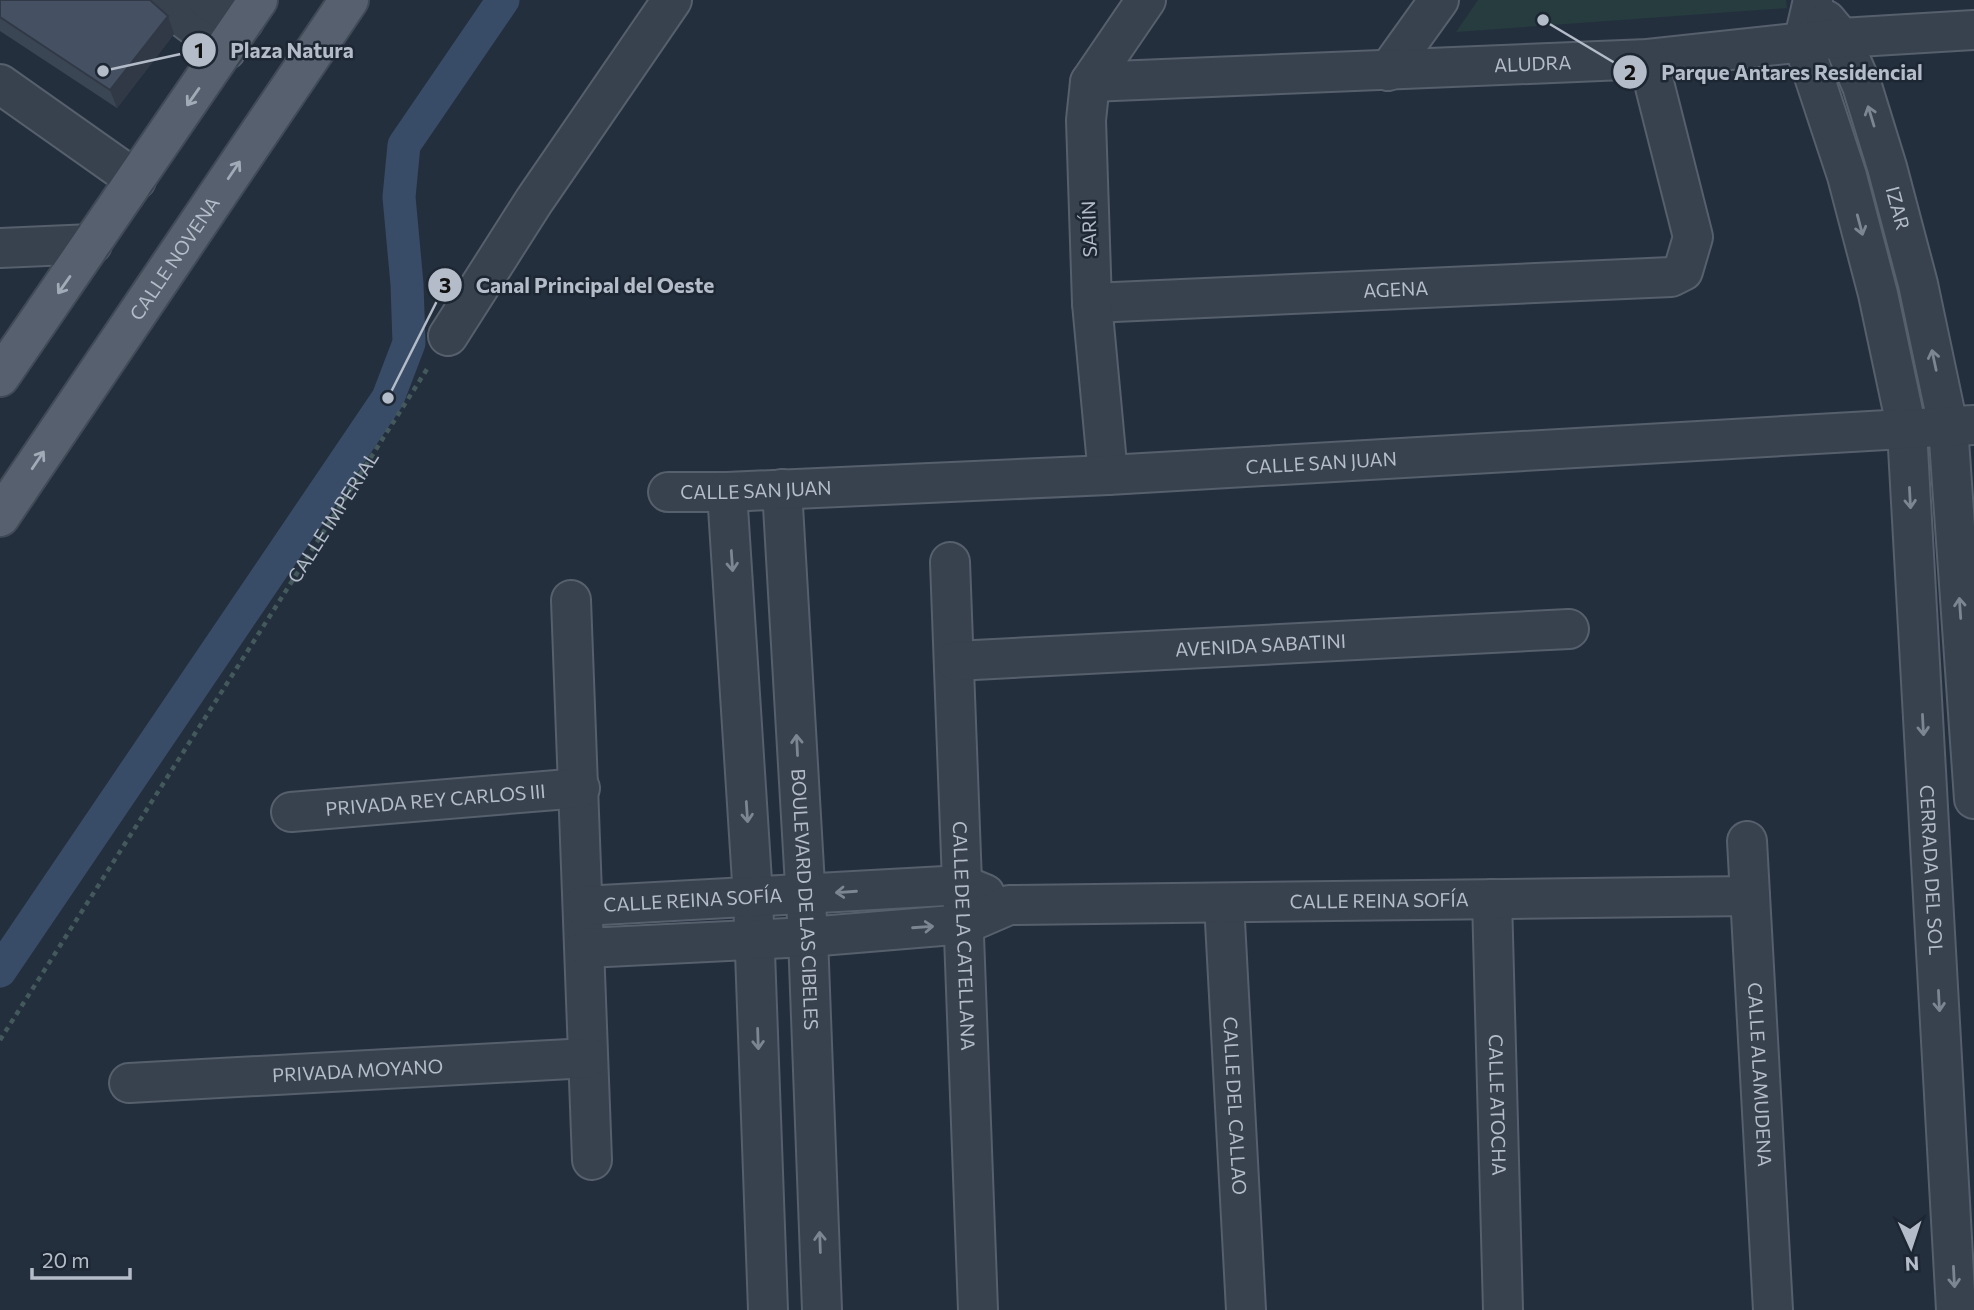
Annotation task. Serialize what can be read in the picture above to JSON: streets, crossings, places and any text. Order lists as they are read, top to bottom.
{
  "streets": {
    "main road": ["CALLE NOVENA"],
    "street": [
      "ALUDRA",
      "IZAR",
      "SARÍN",
      "AGENA",
      "CALLE SAN JUAN",
      "AVENIDA SABATINI",
      "PRIVADA REY CARLOS III",
      "CERRADA DEL SOL",
      "BOULEVARD DE LAS CIBELES",
      "CALLE REINA SOFÍA",
      "CALLE DE LA CATELLANA",
      "PRIVADA MOYANO",
      "CALLE ALAMUDENA",
      "CALLE ATOCHA",
      "CALLE DEL CALLAO"
    ],
    "path": ["CALLE IMPERIAL"]
  },
  "crossings": [
    ["ALUDRA", "IZAR"],
    ["ALUDRA", "SARÍN"],
    ["ALUDRA", "AGENA"],
    ["IZAR", "CALLE SAN JUAN"],
    ["SARÍN", "AGENA"],
    ["SARÍN", "CALLE SAN JUAN"],
    ["CALLE SAN JUAN", "CERRADA DEL SOL"],
    ["CALLE SAN JUAN", "BOULEVARD DE LAS CIBELES"],
    ["AVENIDA SABATINI", "CALLE DE LA CATELLANA"],
    ["BOULEVARD DE LAS CIBELES", "CALLE REINA SOFÍA"],
    ["CALLE REINA SOFÍA", "CALLE DE LA CATELLANA"],
    ["CALLE REINA SOFÍA", "CALLE ALAMUDENA"],
    ["CALLE REINA SOFÍA", "CALLE ATOCHA"],
    ["CALLE REINA SOFÍA", "CALLE DEL CALLAO"]
  ],
  "places": ["Parque Antares Residencial", "Plaza Natura", "Canal Principal del Oeste"],
  "scale_bar": "20 m",
  "north": "bottom"
}
